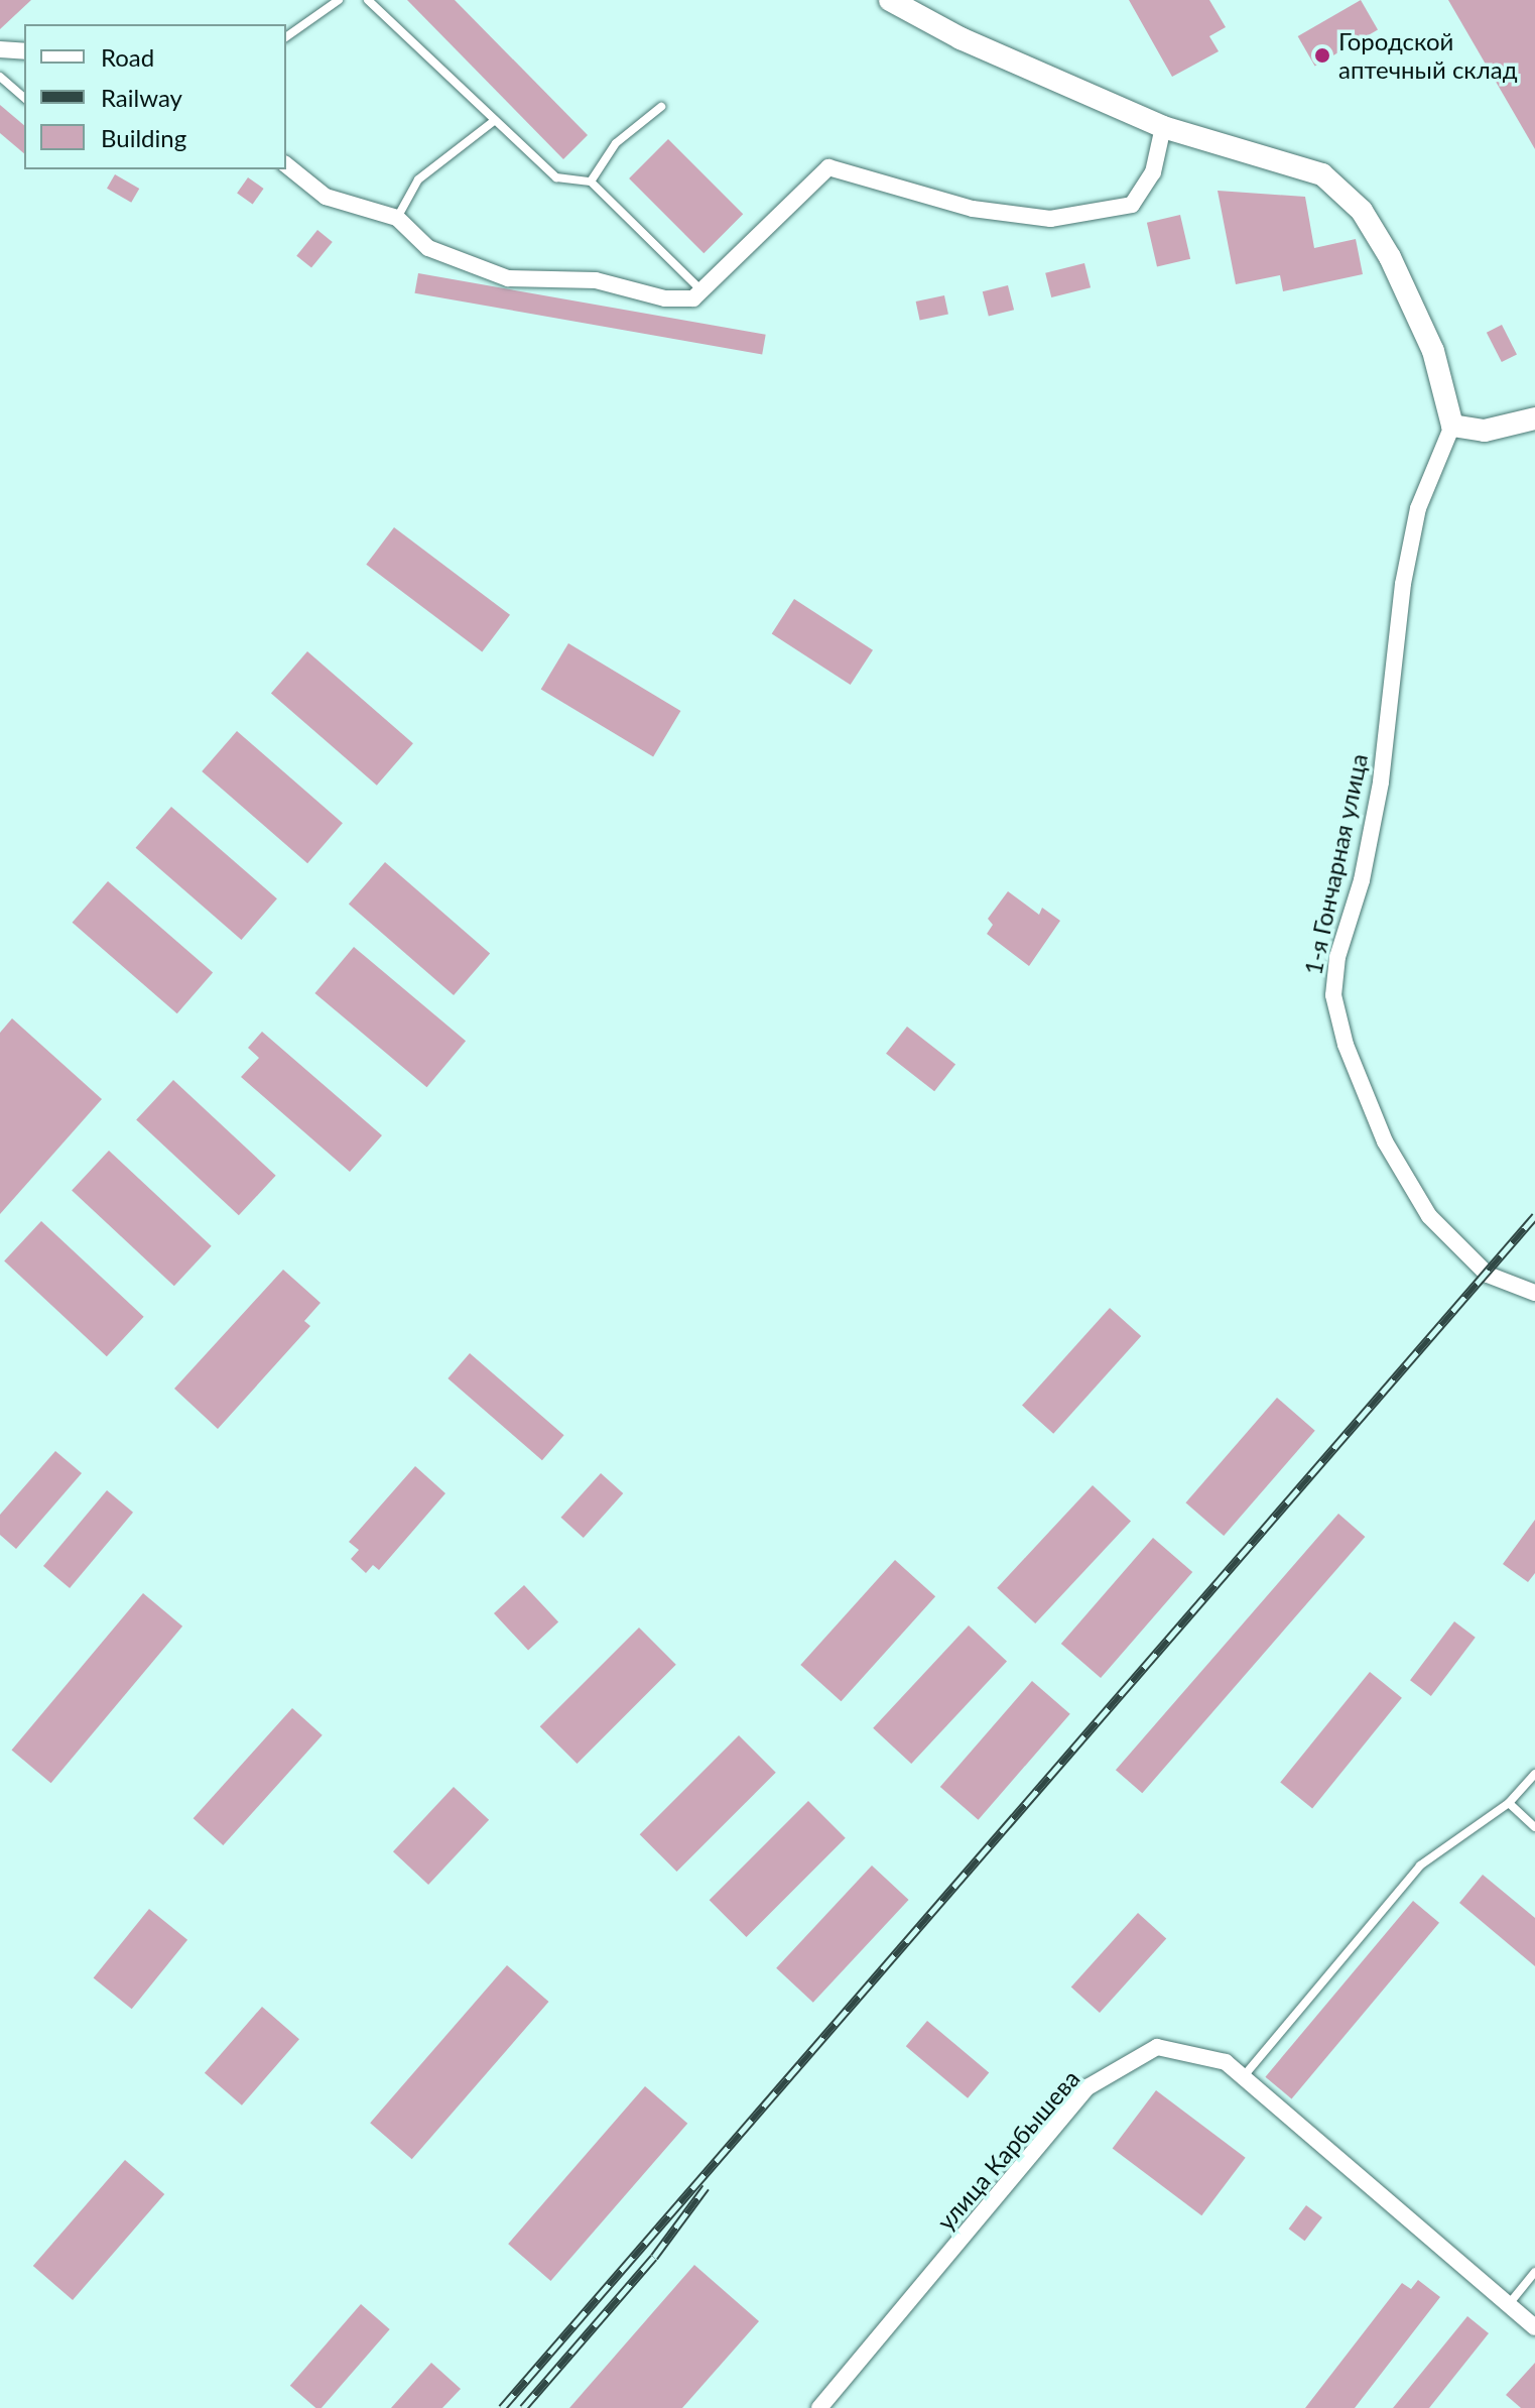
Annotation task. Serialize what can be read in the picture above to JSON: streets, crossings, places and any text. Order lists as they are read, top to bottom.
{
  "streets": {
    "street": ["1-я Гончарная улица", "улица Карбышева"]
  },
  "places": ["Городской аптечный склад"],
  "legend": ["Road", "Railway", "Building"]
}
